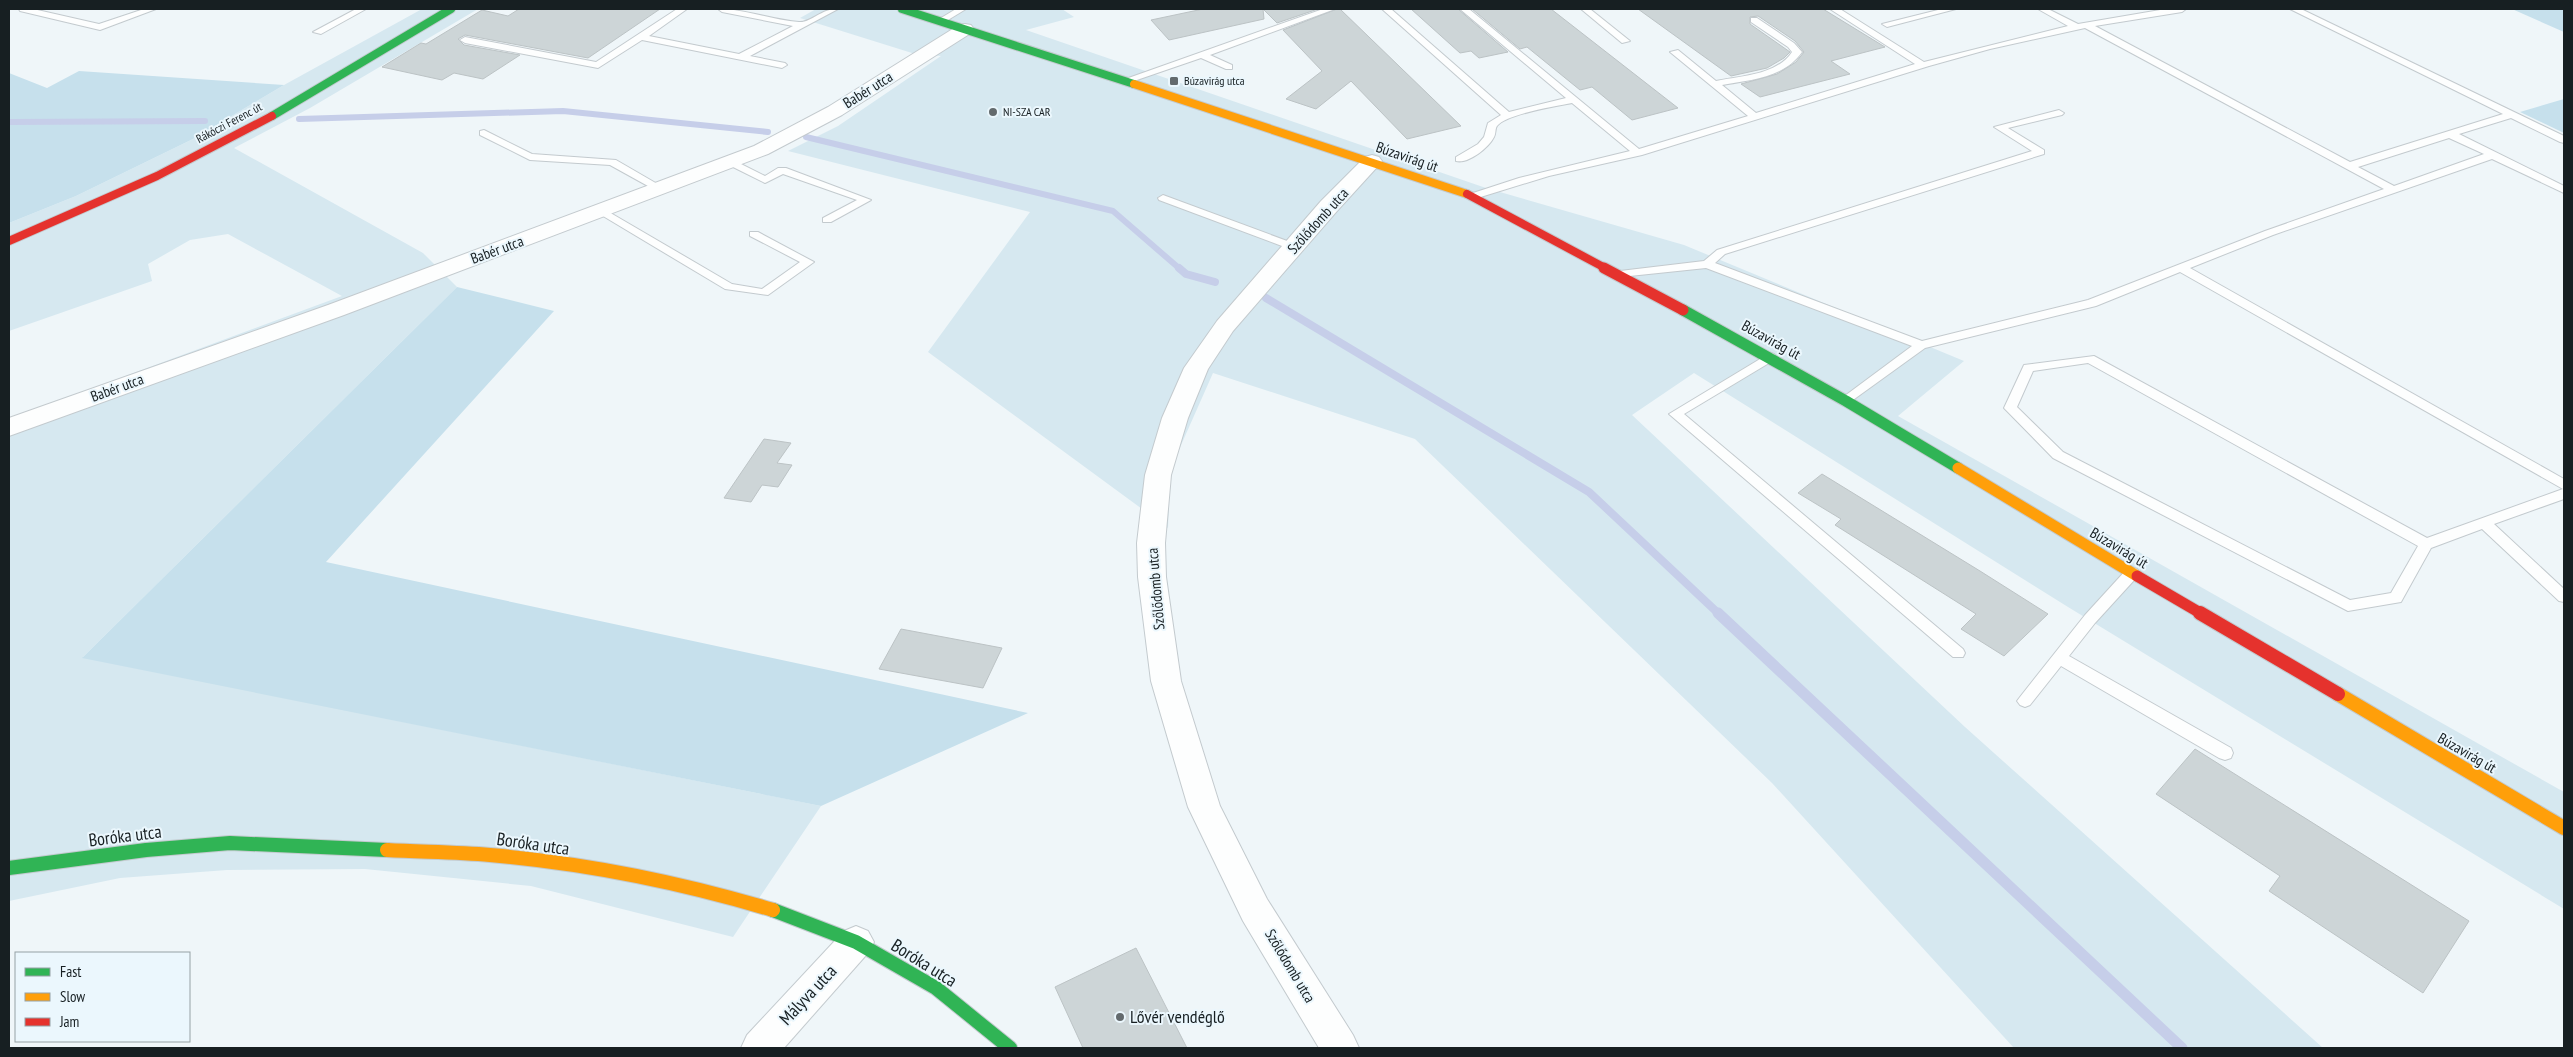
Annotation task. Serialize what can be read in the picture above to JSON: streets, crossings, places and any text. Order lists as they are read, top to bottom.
{
  "streets": {
    "street": [
      "Babér utca",
      "Rákóczi Ferenc út",
      "Búzavirág út",
      "Szőlődomb utca",
      "Boróka utca",
      "Mályva utca"
    ]
  },
  "crossings": [
    ["Babér utca", "Búzavirág út"],
    ["Búzavirág út", "Szőlődomb utca"],
    ["Boróka utca", "Mályva utca"]
  ],
  "places": {
    "transit": ["Búzavirág utca"],
    "other": ["NI-SZA CAR", "Lővér vendéglő"]
  },
  "legend": ["Fast", "Slow", "Jam"]
}
